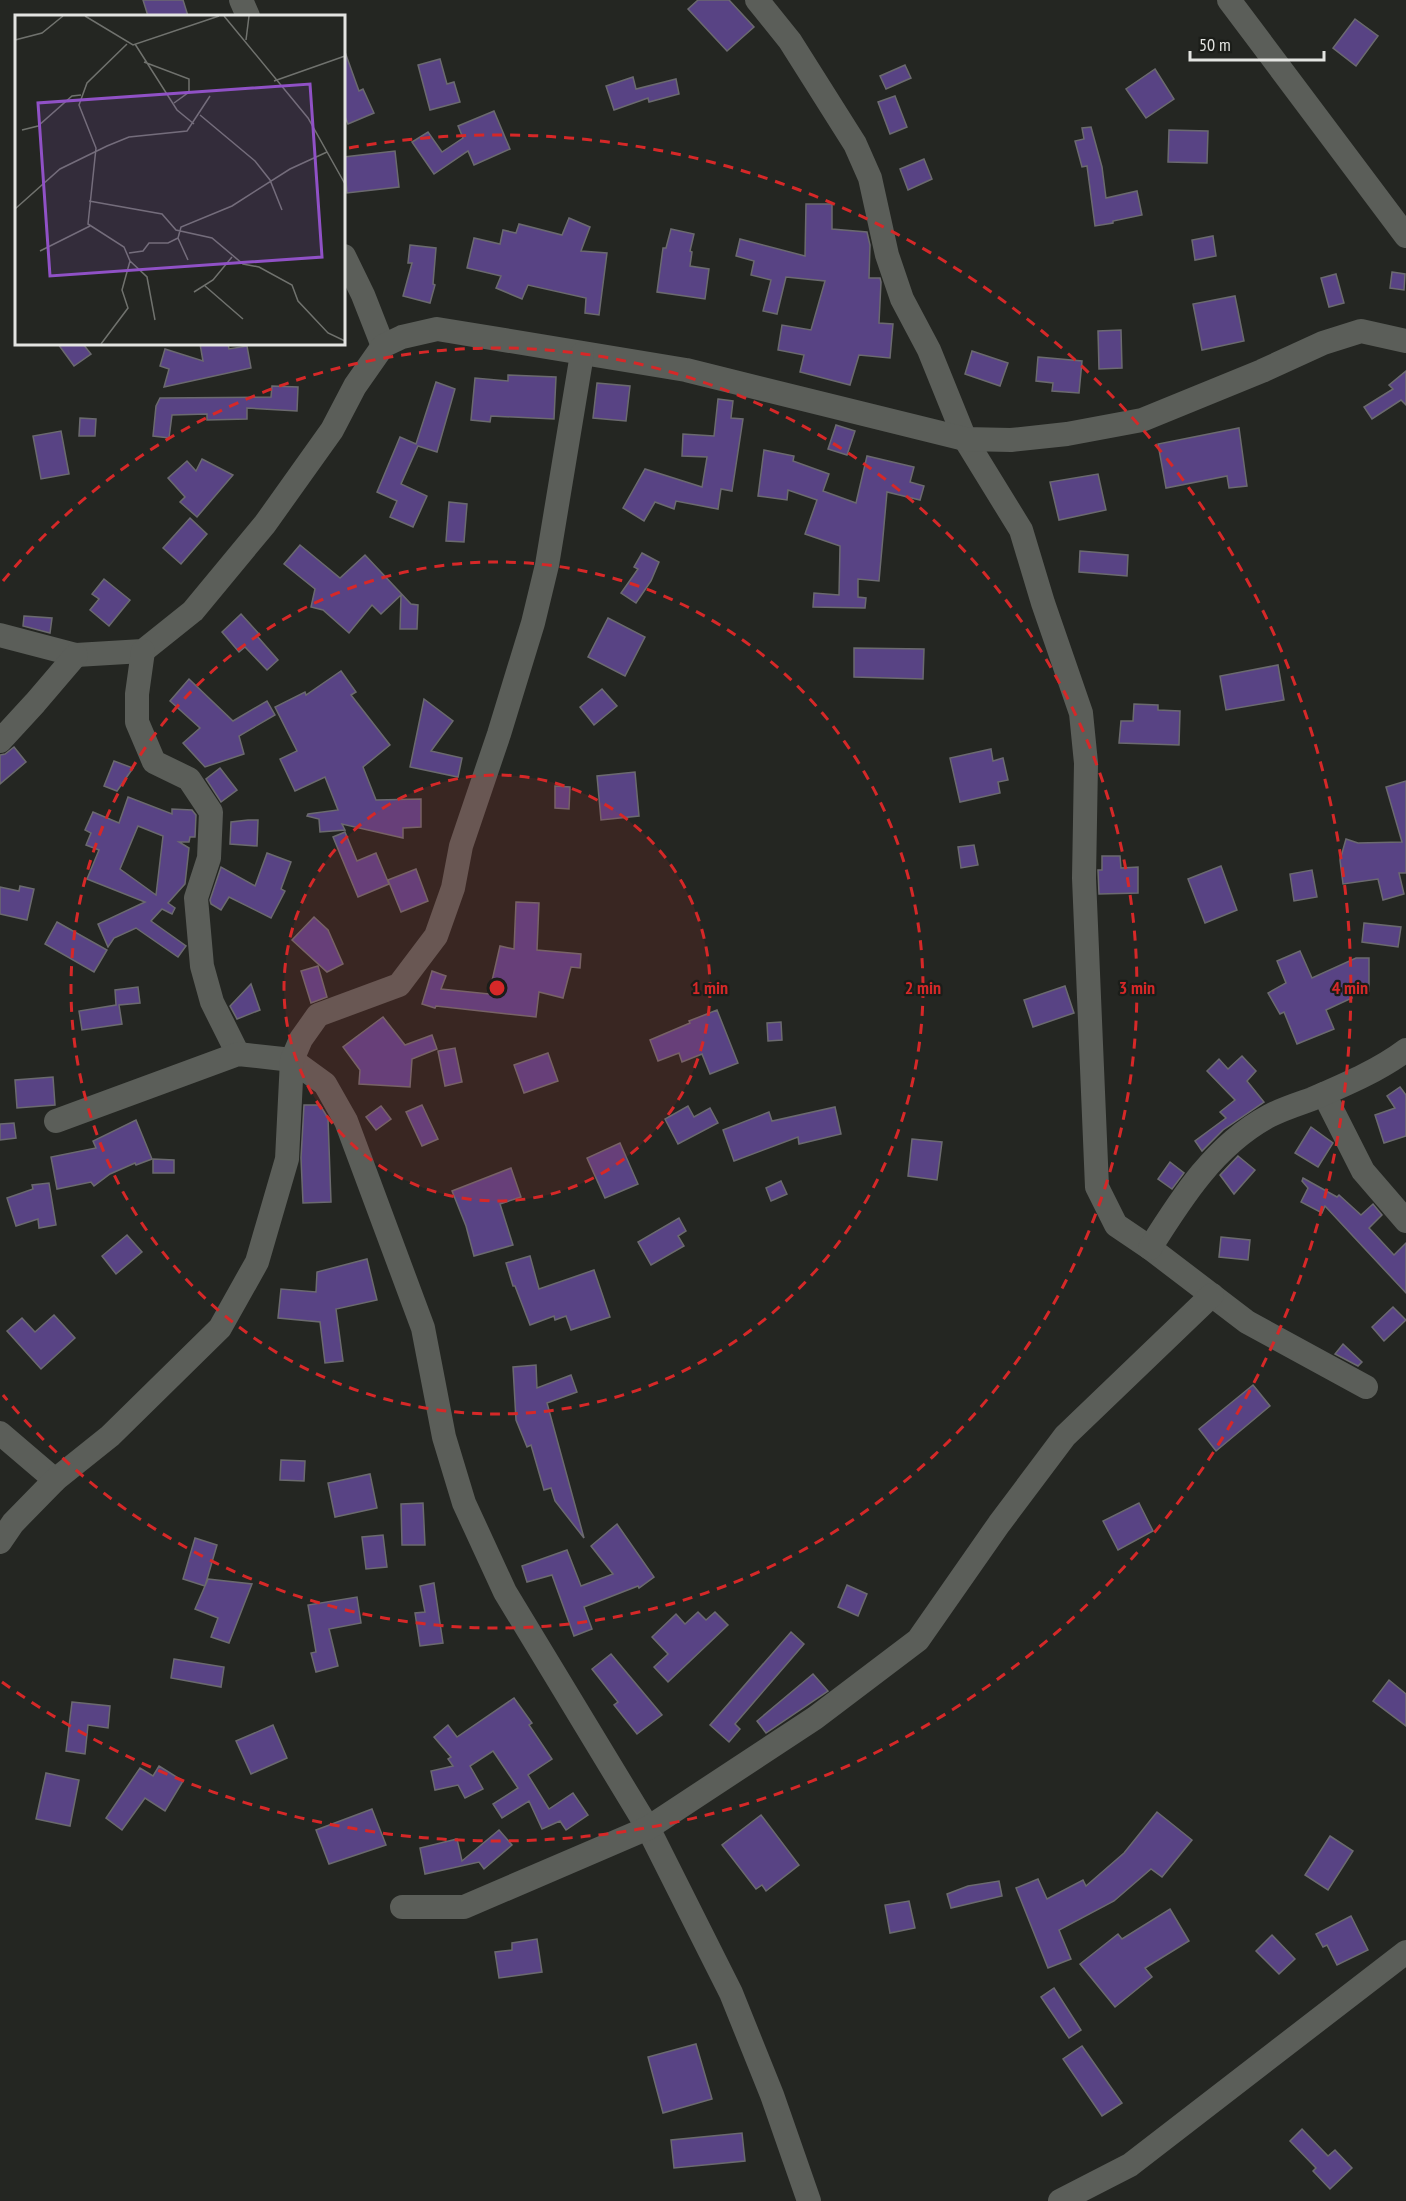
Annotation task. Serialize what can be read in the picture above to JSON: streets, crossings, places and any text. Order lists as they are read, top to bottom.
{
  "scale_bar": "50 m",
  "rings": [
    "1 min",
    "2 min",
    "3 min",
    "4 min"
  ]
}
